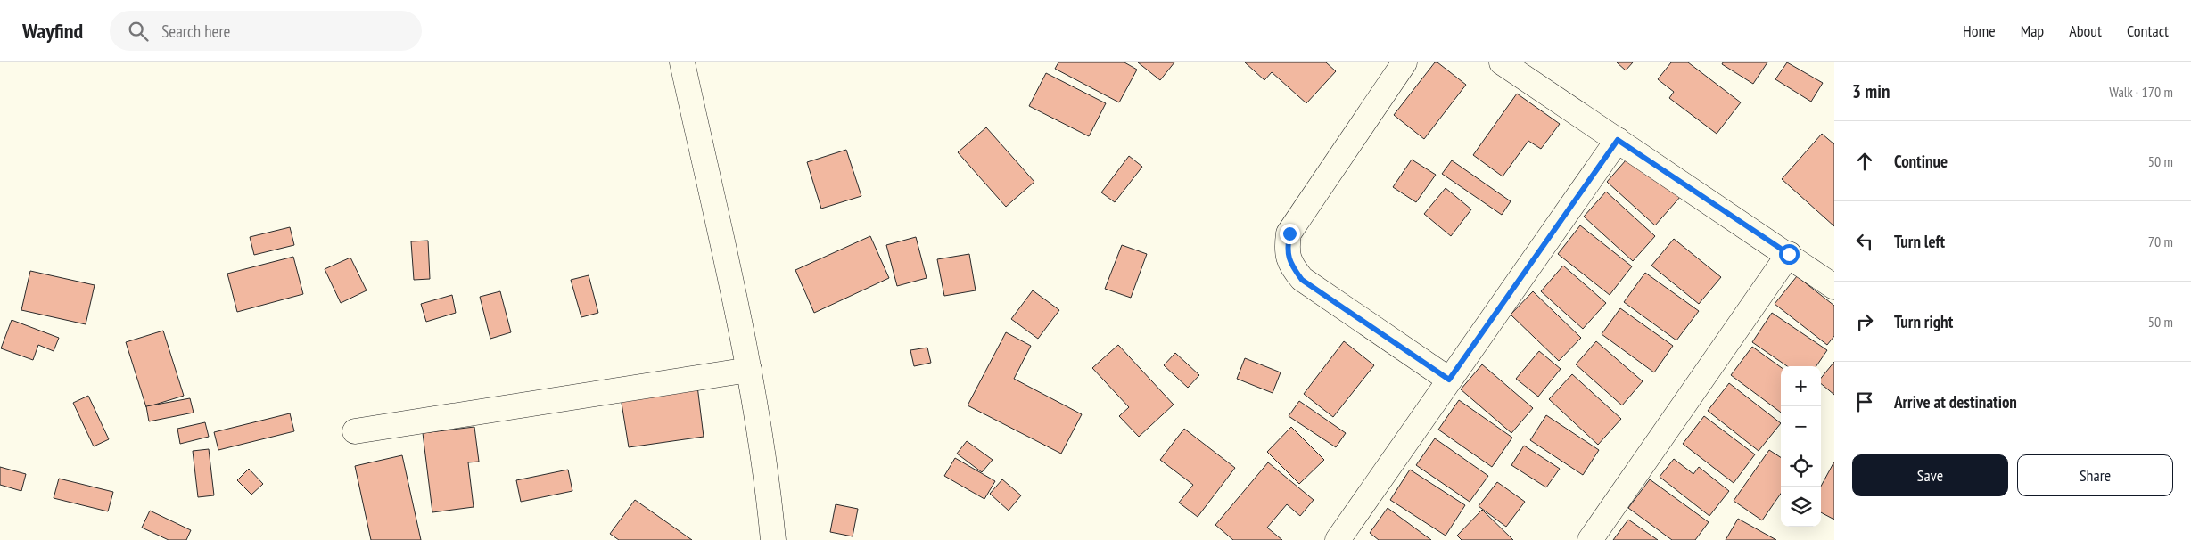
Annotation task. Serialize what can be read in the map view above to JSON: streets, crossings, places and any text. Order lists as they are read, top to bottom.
{
  "page": {
    "header": "Wayfind",
    "search": "Search here",
    "nav": [
      "Home",
      "Map",
      "About",
      "Contact"
    ],
    "heading": ["3 min", "Walk · 170 m"],
    "list": [
      ["Continue", "50 m"],
      ["Turn left", "70 m"],
      ["Turn right", "50 m"],
      "Arrive at destination"
    ],
    "map_buttons": ["+", "−"],
    "buttons": ["Save", "Share"]
  }
}
